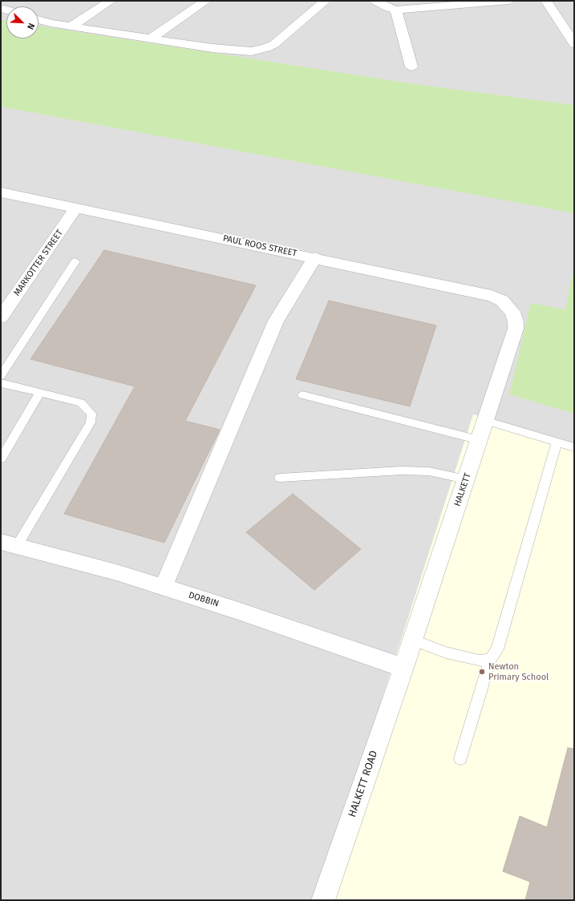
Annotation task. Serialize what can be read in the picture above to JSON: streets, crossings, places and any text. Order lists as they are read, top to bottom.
{
  "streets": {
    "street": [
      "PAUL ROOS STREET",
      "MARKOTTER STREET",
      "HALKETT",
      "DOBBIN",
      "HALKETT ROAD"
    ]
  },
  "crossings": [
    ["PAUL ROOS STREET", "MARKOTTER STREET"],
    ["PAUL ROOS STREET", "HALKETT"],
    ["HALKETT", "DOBBIN"],
    ["HALKETT", "HALKETT ROAD"],
    ["DOBBIN", "HALKETT ROAD"]
  ],
  "places": ["Newton Primary School"],
  "north": "bottom right"
}
